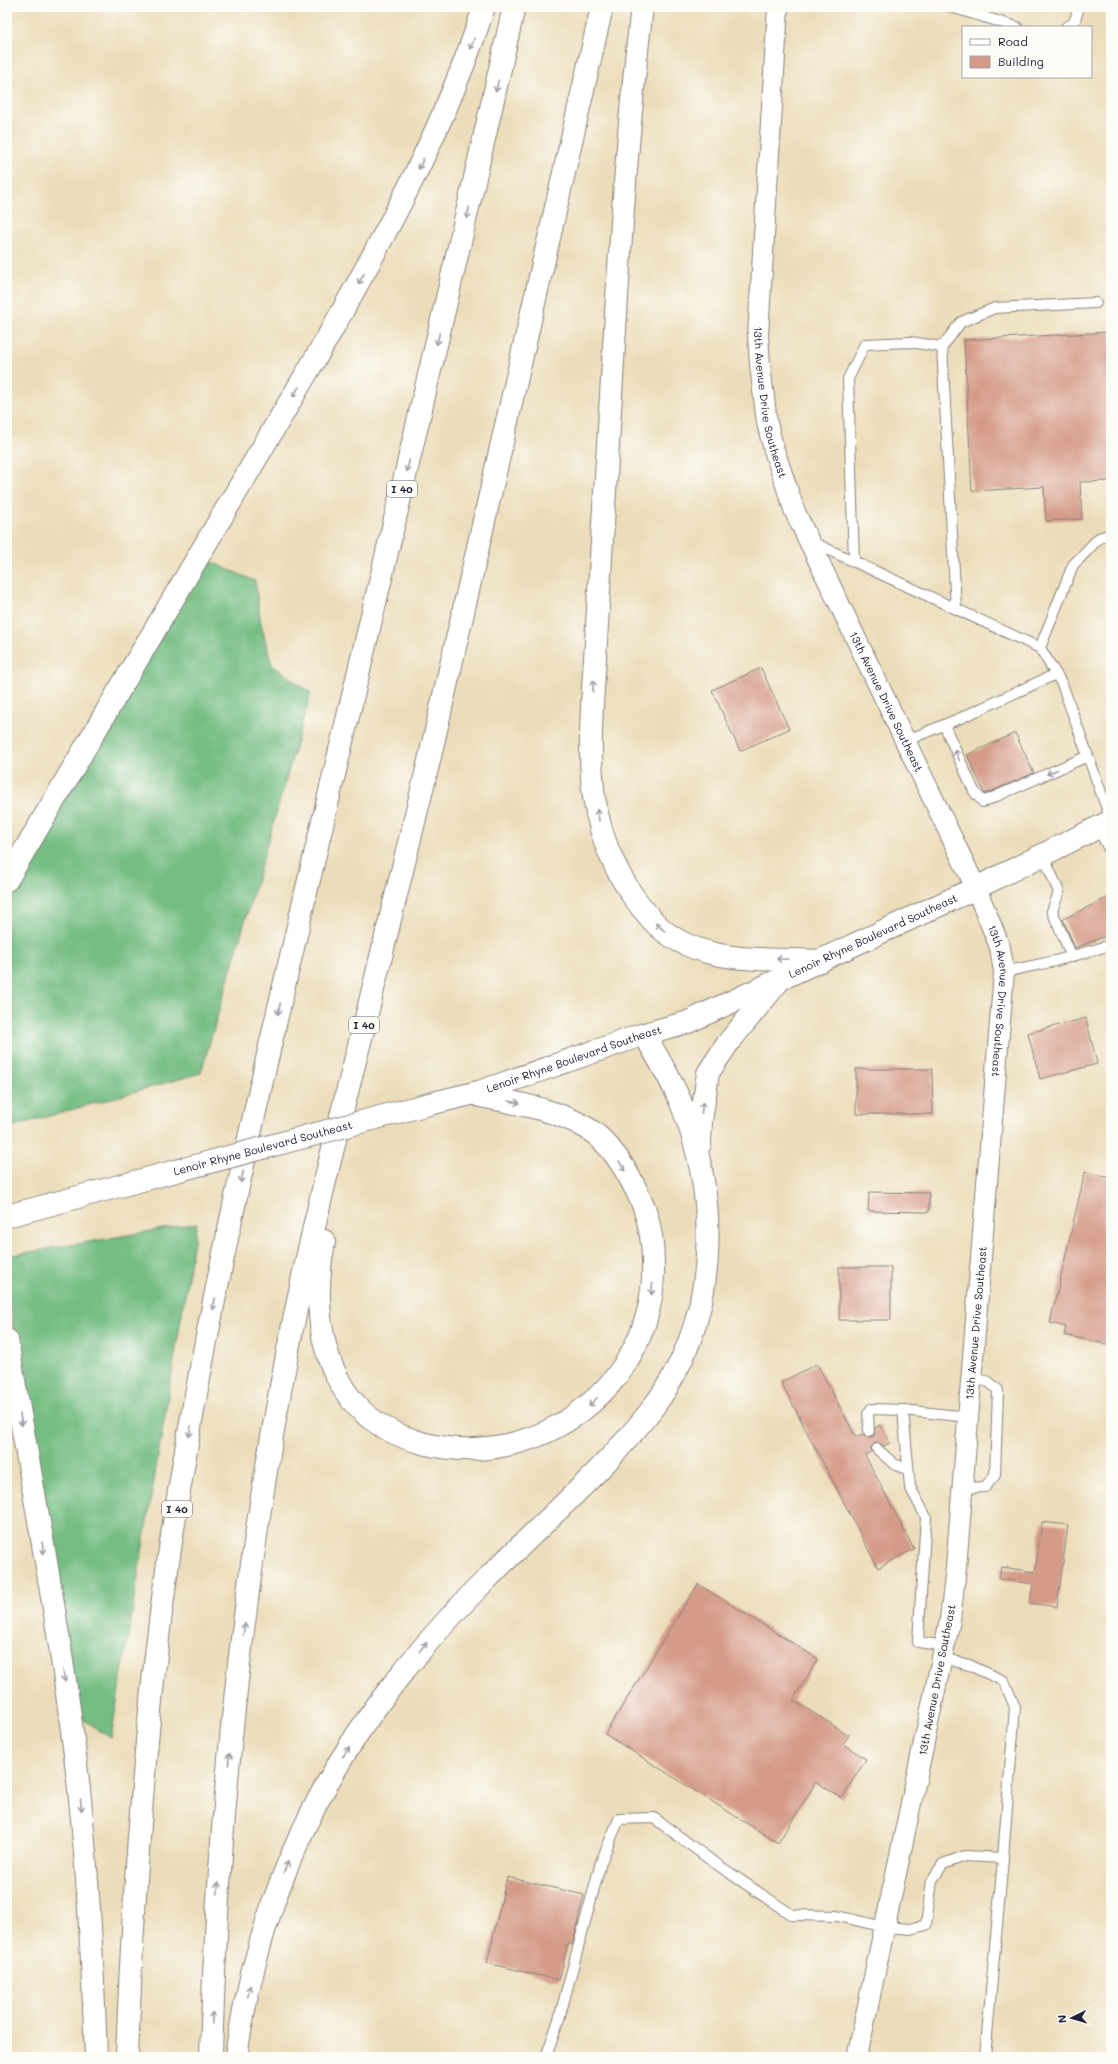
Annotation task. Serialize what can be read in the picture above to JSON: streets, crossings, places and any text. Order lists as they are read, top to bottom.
{
  "streets": {
    "main road": ["I 40", "Lenoir Rhyne Boulevard Southeast"],
    "street": ["13th Avenue Drive Southeast"]
  },
  "crossings": [
    ["13th Avenue Drive Southeast", "Lenoir Rhyne Boulevard Southeast"]
  ],
  "legend": ["Road", "Building"],
  "north": "left"
}
